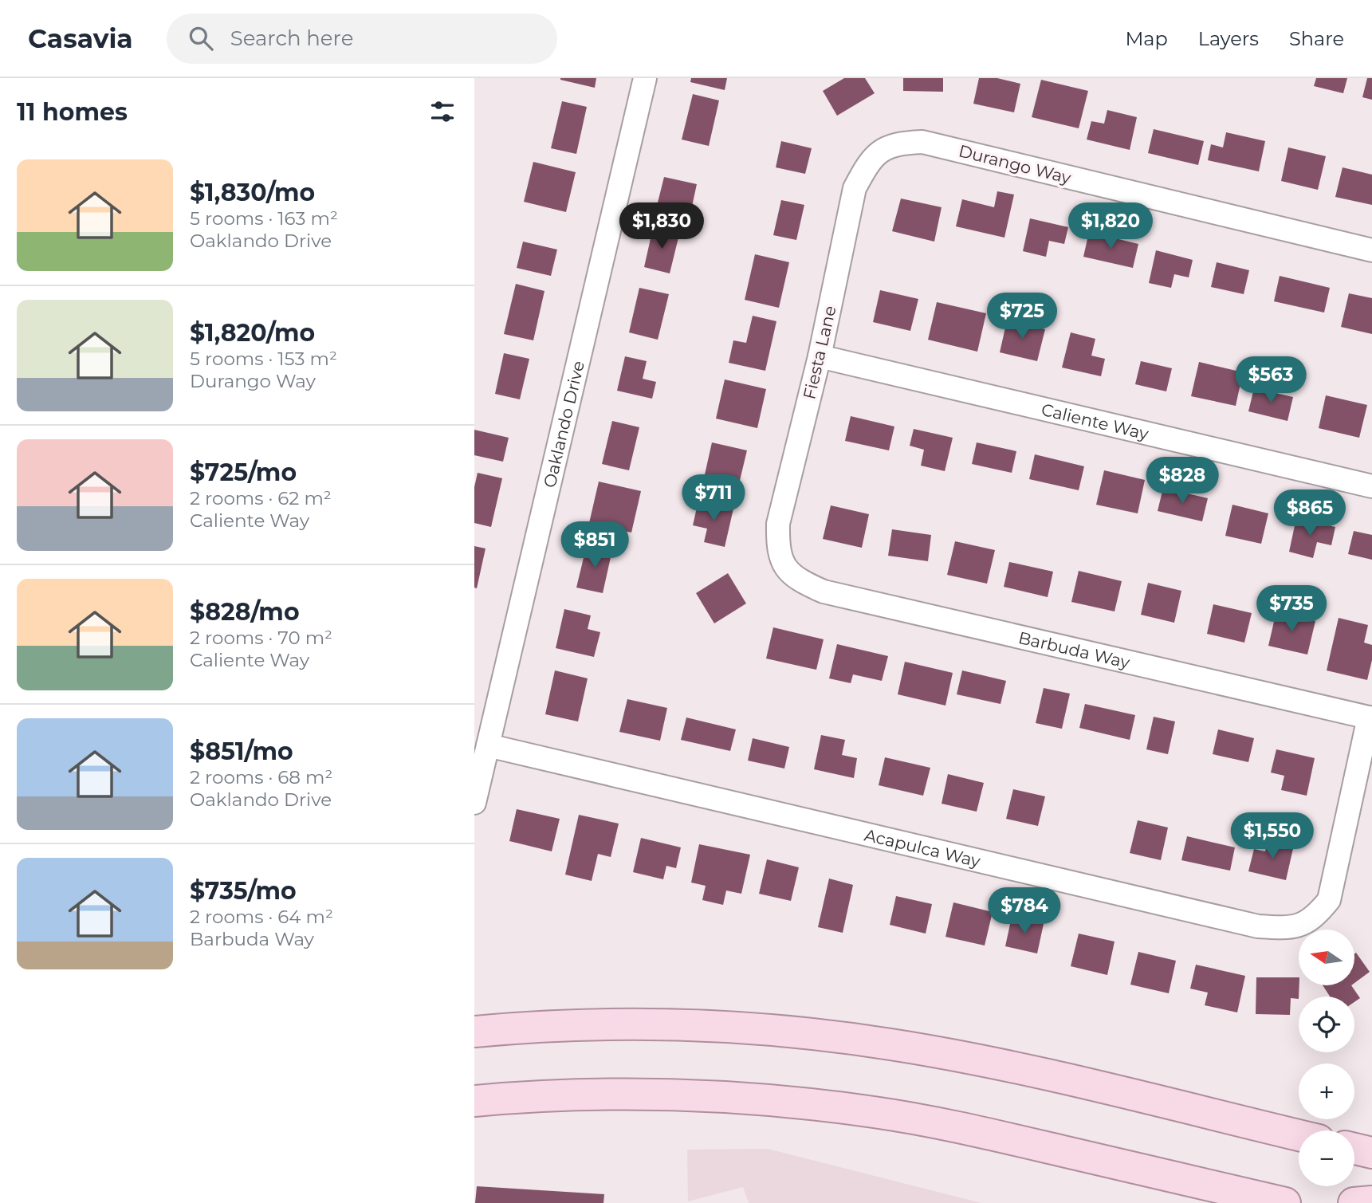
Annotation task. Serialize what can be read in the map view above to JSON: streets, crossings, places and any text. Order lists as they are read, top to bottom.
{
  "streets": {
    "street": [
      "Durango Way",
      "Fiesta Lane",
      "Caliente Way",
      "Oaklando Drive",
      "Barbuda Way",
      "Acapulca Way"
    ]
  },
  "crossings": [
    ["Durango Way", "Fiesta Lane"],
    ["Fiesta Lane", "Caliente Way"],
    ["Fiesta Lane", "Barbuda Way"],
    ["Oaklando Drive", "Acapulca Way"],
    ["Barbuda Way", "Acapulca Way"]
  ],
  "north": "left",
  "page": {
    "header": "Casavia",
    "search": "Search here",
    "nav": ["Map", "Layers", "Share"],
    "heading": "11 homes",
    "list": [
      {
        "name": "$1,830/mo",
        "note": "5 rooms · 163 m² · Oaklando Drive"
      },
      {
        "name": "$1,820/mo",
        "note": "5 rooms · 153 m² · Durango Way"
      },
      {
        "name": "$725/mo",
        "note": "2 rooms · 62 m² · Caliente Way"
      },
      {
        "name": "$828/mo",
        "note": "2 rooms · 70 m² · Caliente Way"
      },
      {
        "name": "$851/mo",
        "note": "2 rooms · 68 m² · Oaklando Drive"
      },
      {
        "name": "$735/mo",
        "note": "2 rooms · 64 m² · Barbuda Way"
      }
    ],
    "price": [
      "$1,830",
      "$1,820",
      "$725",
      "$563",
      "$828",
      "$711",
      "$865",
      "$851",
      "$735",
      "$1,550",
      "$784"
    ],
    "map_buttons": ["+", "−"]
  }
}
